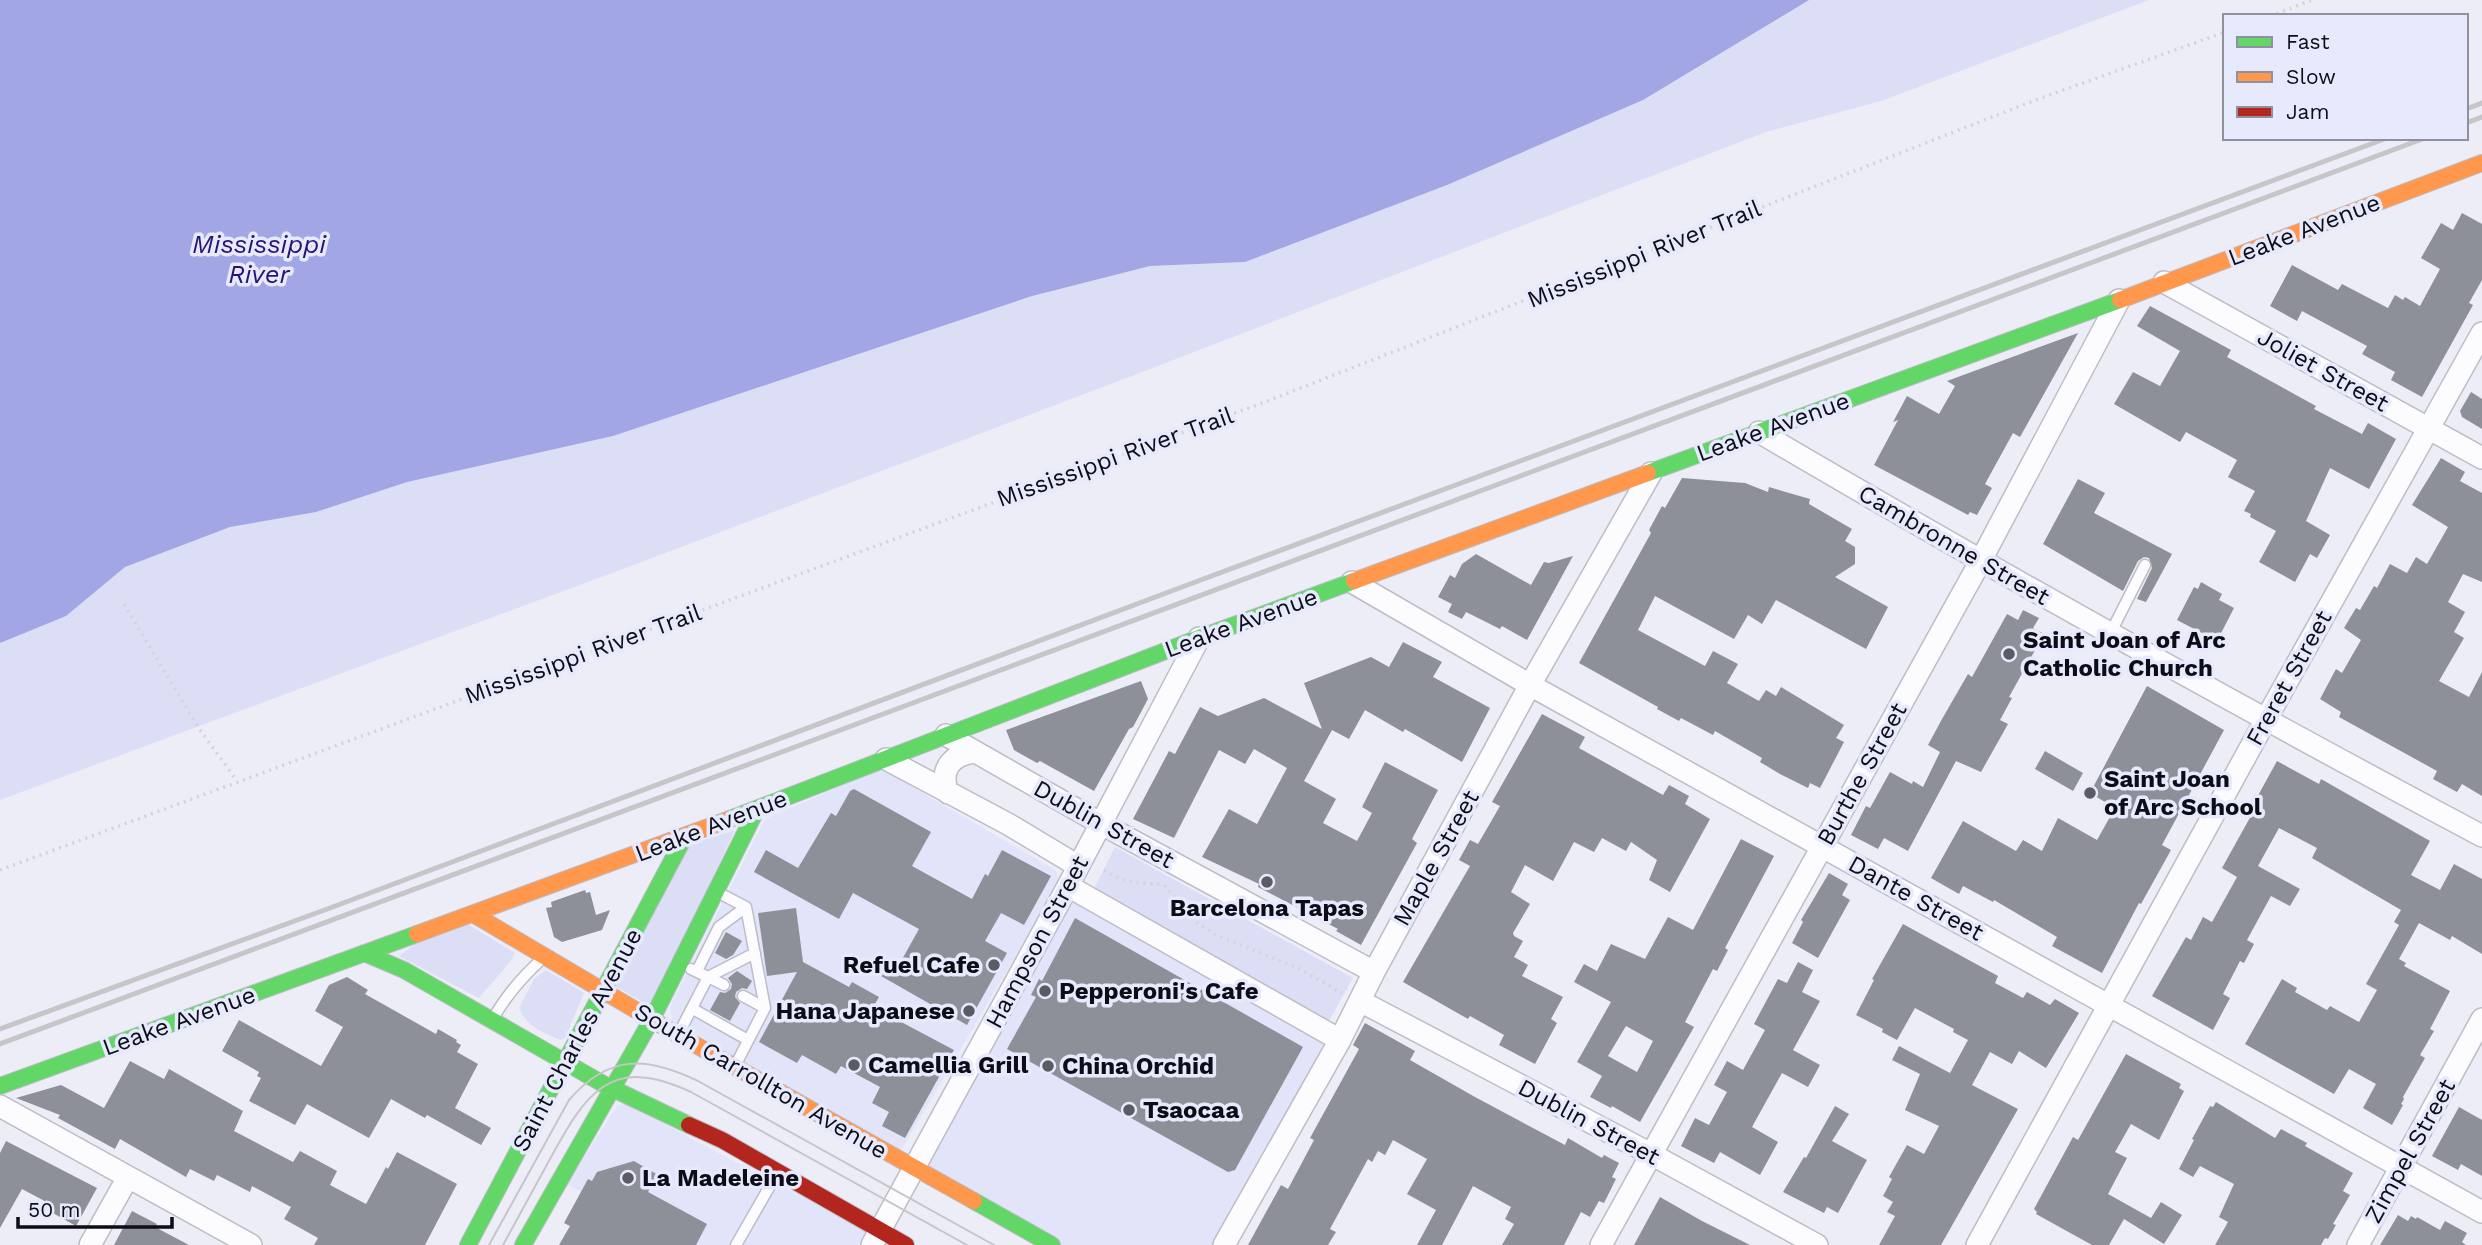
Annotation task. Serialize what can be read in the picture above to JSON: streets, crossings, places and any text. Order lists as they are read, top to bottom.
{
  "streets": {
    "street": [
      "Leake Avenue",
      "Joliet Street",
      "Cambronne Street",
      "Freret Street",
      "Burthe Street",
      "Dublin Street",
      "Maple Street",
      "Dante Street",
      "Hampson Street",
      "Saint Charles Avenue",
      "South Carrollton Avenue",
      "Zimpel Street"
    ],
    "path": ["Mississippi River Trail"]
  },
  "crossings": [
    ["Leake Avenue", "Joliet Street"],
    ["Leake Avenue", "Cambronne Street"],
    ["Leake Avenue", "Burthe Street"],
    ["Leake Avenue", "Dublin Street"],
    ["Leake Avenue", "Maple Street"],
    ["Leake Avenue", "Dante Street"],
    ["Leake Avenue", "Hampson Street"],
    ["Leake Avenue", "Saint Charles Avenue"],
    ["Leake Avenue", "South Carrollton Avenue"],
    ["Joliet Street", "Freret Street"],
    ["Cambronne Street", "Freret Street"],
    ["Cambronne Street", "Burthe Street"],
    ["Freret Street", "Dante Street"],
    ["Burthe Street", "Dublin Street"],
    ["Burthe Street", "Dante Street"],
    ["Dublin Street", "Maple Street"],
    ["Dublin Street", "Hampson Street"],
    ["Maple Street", "Dante Street"],
    ["Dante Street", "Zimpel Street"],
    ["Hampson Street", "South Carrollton Avenue"],
    ["Saint Charles Avenue", "South Carrollton Avenue"]
  ],
  "water": ["Mississippi River"],
  "places": [
    "Saint Joan of Arc Catholic Church",
    "Saint Joan of Arc School",
    "Barcelona Tapas",
    "Refuel Cafe",
    "Pepperoni's Cafe",
    "Hana Japanese",
    "Camellia Grill",
    "China Orchid",
    "Tsaocaa",
    "La Madeleine"
  ],
  "legend": ["Fast", "Slow", "Jam"],
  "scale_bar": "50 m"
}
